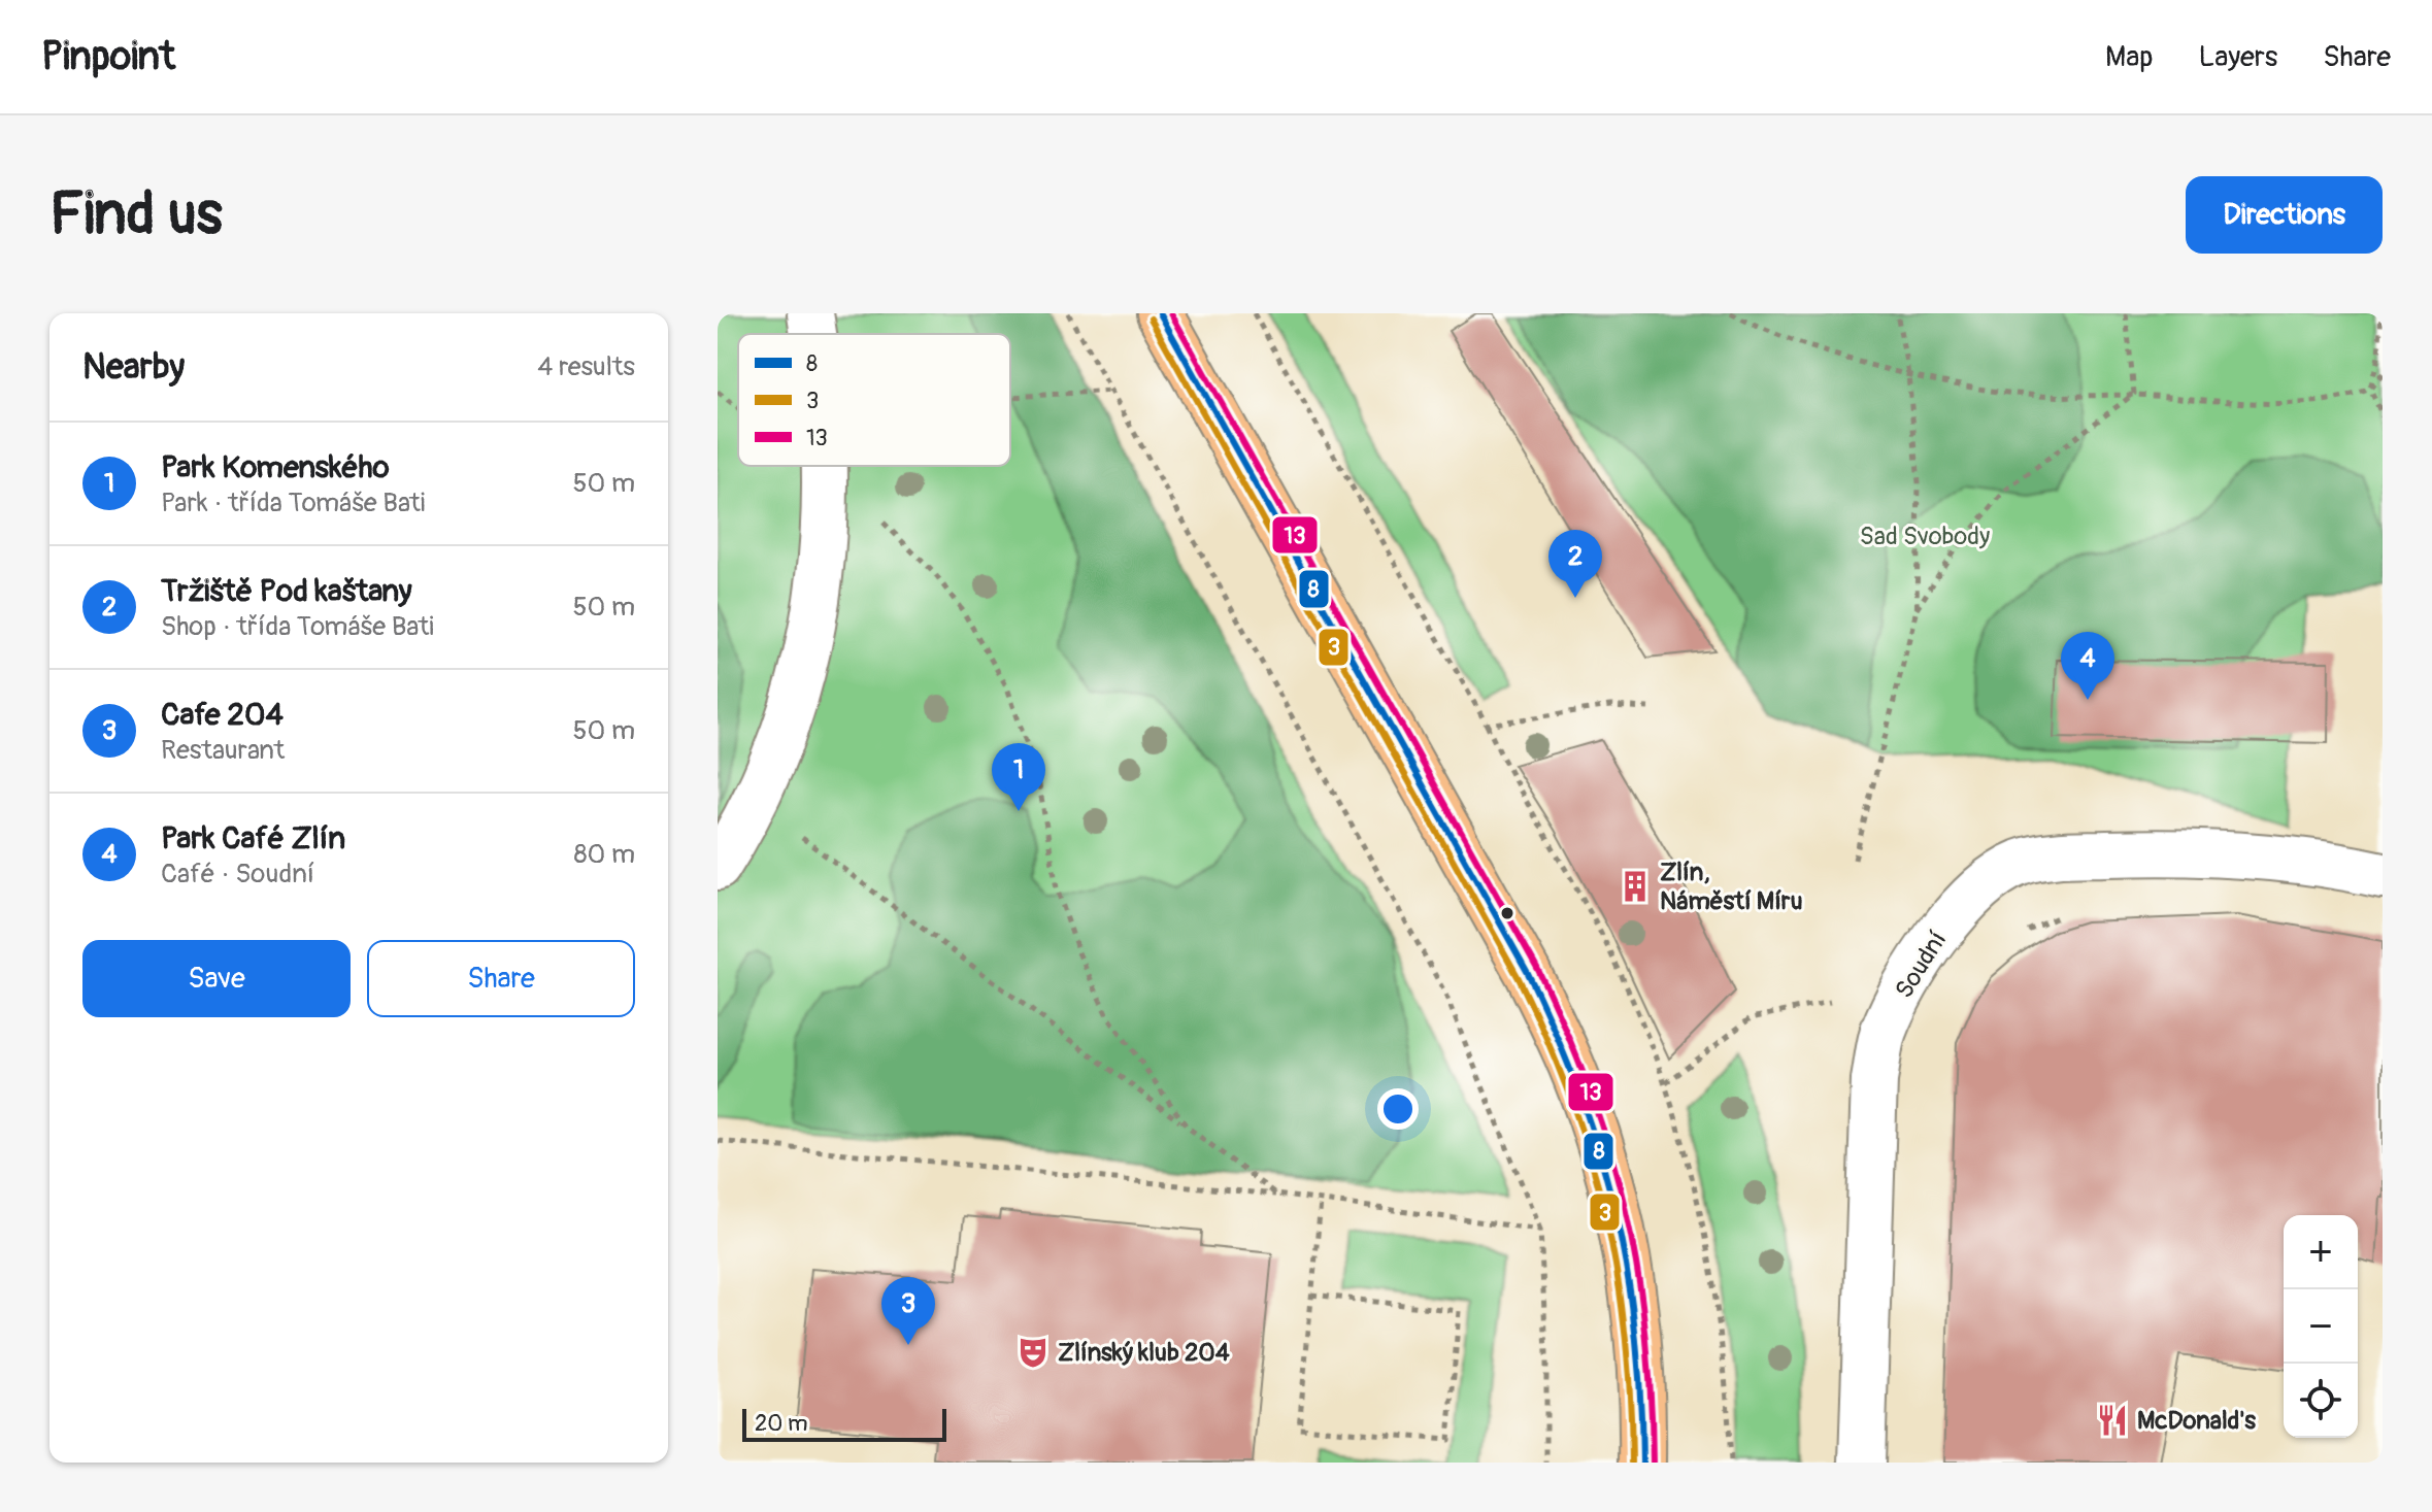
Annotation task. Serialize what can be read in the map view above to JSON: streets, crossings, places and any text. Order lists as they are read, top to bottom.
{
  "streets": {
    "street": ["Soudní"]
  },
  "parks": ["Sad Svobody"],
  "places": {
    "building": ["Zlín, Náměstí Míru"],
    "theatre": ["Zlínský klub 204"],
    "restaurant": ["McDonald's"]
  },
  "lines": ["transit line 8", "transit line 13", "transit line 3"],
  "legend": ["8", "3", "13"],
  "scale_bar": "20 m",
  "page": {
    "header": "Pinpoint",
    "nav": ["Map", "Layers", "Share"],
    "buttons": [
      "Directions",
      ["Save", "Share"]
    ],
    "title": "Find us",
    "heading": ["Nearby", "4 results"],
    "list": [
      {
        "mark": "1",
        "name": "Park Komenského",
        "note": "Park · třída Tomáše Bati",
        "value": "50 m"
      },
      {
        "mark": "2",
        "name": "Tržiště Pod kaštany",
        "note": "Shop · třída Tomáše Bati",
        "value": "50 m"
      },
      {
        "mark": "3",
        "name": "Cafe 204",
        "note": "Restaurant",
        "value": "50 m"
      },
      {
        "mark": "4",
        "name": "Park Café Zlín",
        "note": "Café · Soudní",
        "value": "80 m"
      }
    ],
    "pins": [
      "2",
      "4",
      "1",
      "3"
    ],
    "map_buttons": ["+", "−"],
    "scale": "20 m"
  }
}
